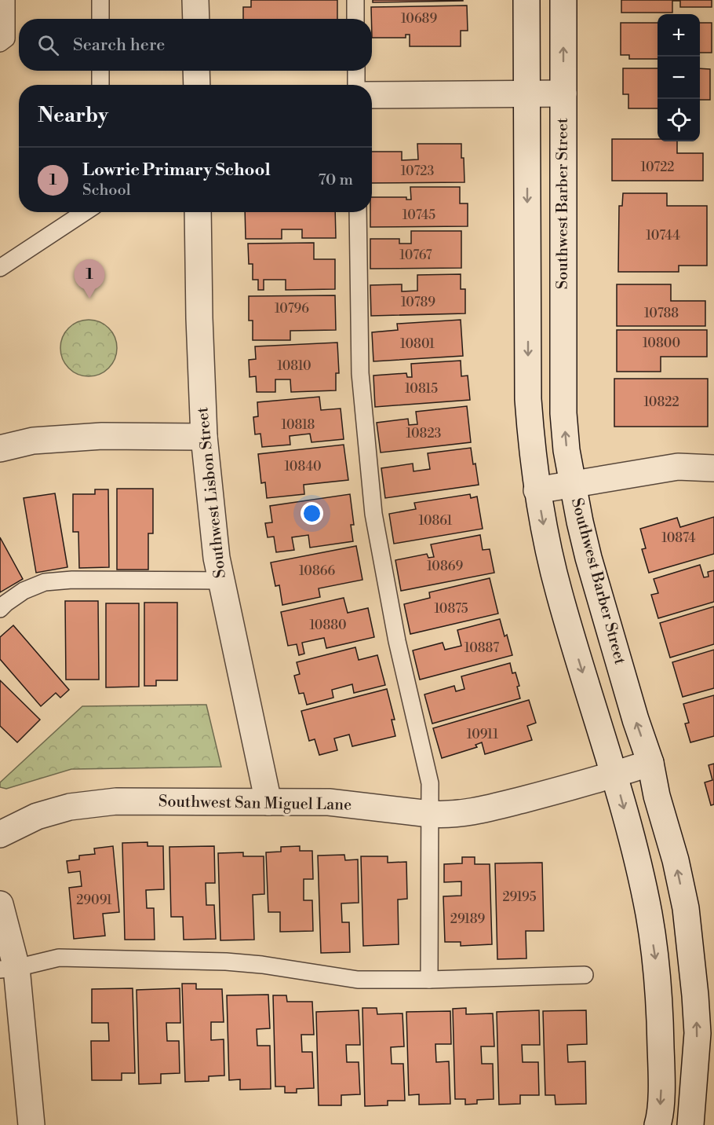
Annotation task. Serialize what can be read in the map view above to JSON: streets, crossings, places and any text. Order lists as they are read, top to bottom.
{
  "streets": {
    "street": ["Southwest Barber Street", "Southwest Lisbon Street", "Southwest San Miguel Lane"]
  },
  "crossings": [
    ["Southwest Barber Street", "Southwest San Miguel Lane"],
    ["Southwest Lisbon Street", "Southwest San Miguel Lane"]
  ],
  "house_numbers": [
    "10689",
    "10722",
    "10723",
    "10745",
    "10744",
    "10767",
    "10789",
    "10796",
    "10788",
    "10800",
    "10801",
    "10810",
    "10815",
    "10822",
    "10818",
    "10823",
    "10840",
    "10861",
    "10874",
    "10869",
    "10866",
    "10875",
    "10880",
    "10887",
    "10911",
    "29195",
    "29091",
    "29189"
  ],
  "page": {
    "map_buttons": ["+", "−"],
    "search": "Search here",
    "heading": "Nearby",
    "list": [
      {
        "mark": "1",
        "name": "Lowrie Primary School",
        "note": "School",
        "value": "70 m"
      }
    ],
    "pins": "1"
  }
}
